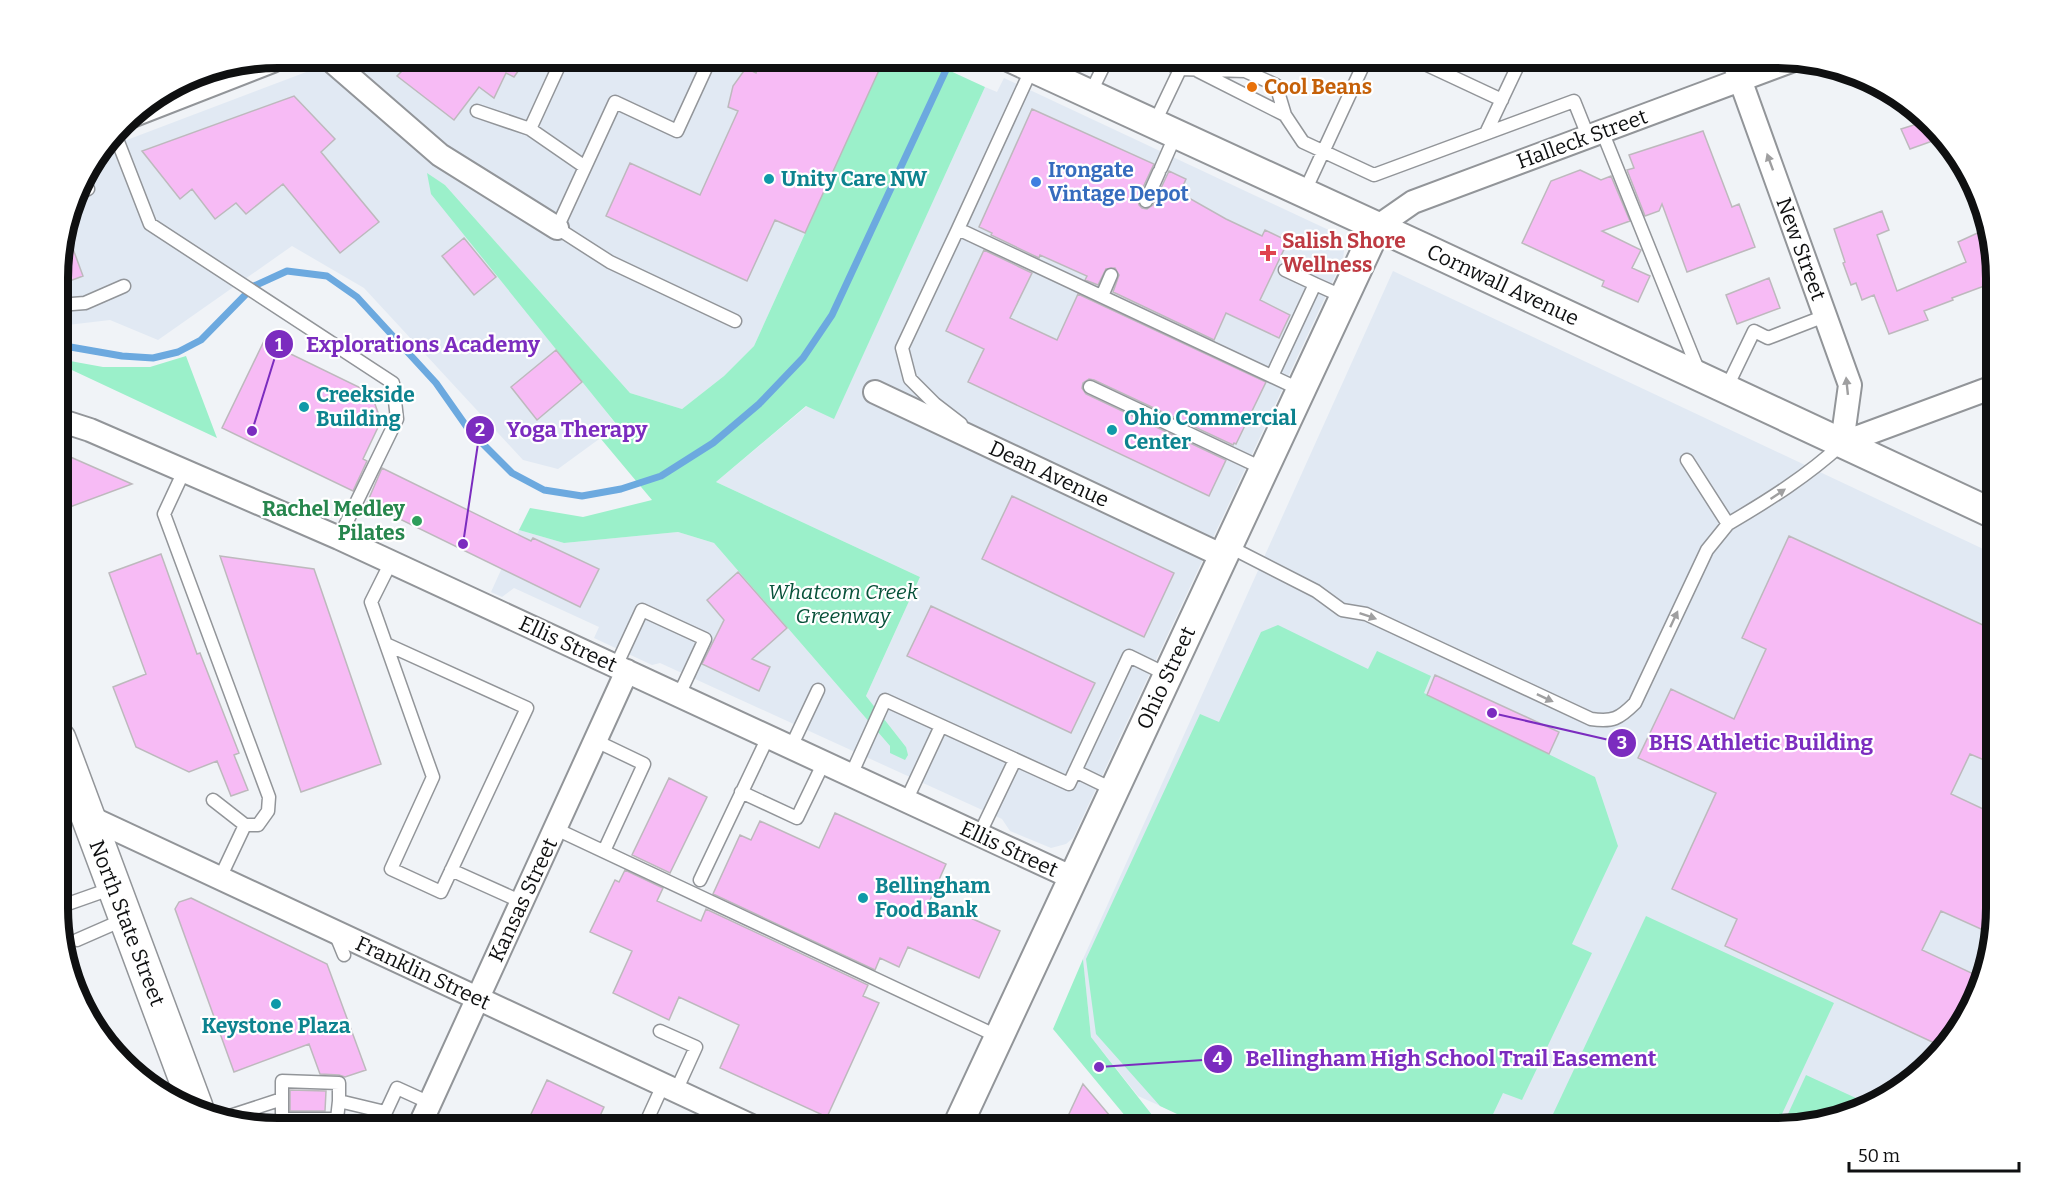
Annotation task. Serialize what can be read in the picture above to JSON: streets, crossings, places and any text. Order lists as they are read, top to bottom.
{
  "streets": {
    "main road": ["North State Street"],
    "street": [
      "Halleck Street",
      "New Street",
      "Cornwall Avenue",
      "Dean Avenue",
      "Ellis Street",
      "Ohio Street",
      "Kansas Street",
      "Franklin Street"
    ]
  },
  "crossings": [
    ["Halleck Street", "New Street"],
    ["Halleck Street", "Cornwall Avenue"],
    ["Halleck Street", "Ohio Street"],
    ["New Street", "Cornwall Avenue"],
    ["Cornwall Avenue", "Ohio Street"],
    ["Dean Avenue", "Ohio Street"],
    ["Ellis Street", "Ohio Street"],
    ["Ellis Street", "Kansas Street"],
    ["Kansas Street", "Franklin Street"],
    ["North State Street", "Franklin Street"]
  ],
  "one_way": ["New Street"],
  "parks": ["Whatcom Creek Greenway"],
  "places": {
    "other": [
      "Cool Beans",
      "Unity Care NW",
      "Irongate Vintage Depot",
      "Creekside Building",
      "Ohio Commercial Center",
      "Explorations Academy",
      "Rachel Medley Pilates",
      "Yoga Therapy",
      "BHS Athletic Building",
      "Bellingham Food Bank",
      "Keystone Plaza",
      "Bellingham High School Trail Easement"
    ],
    "health": ["Salish Shore Wellness"]
  },
  "scale_bar": "50 m"
}
